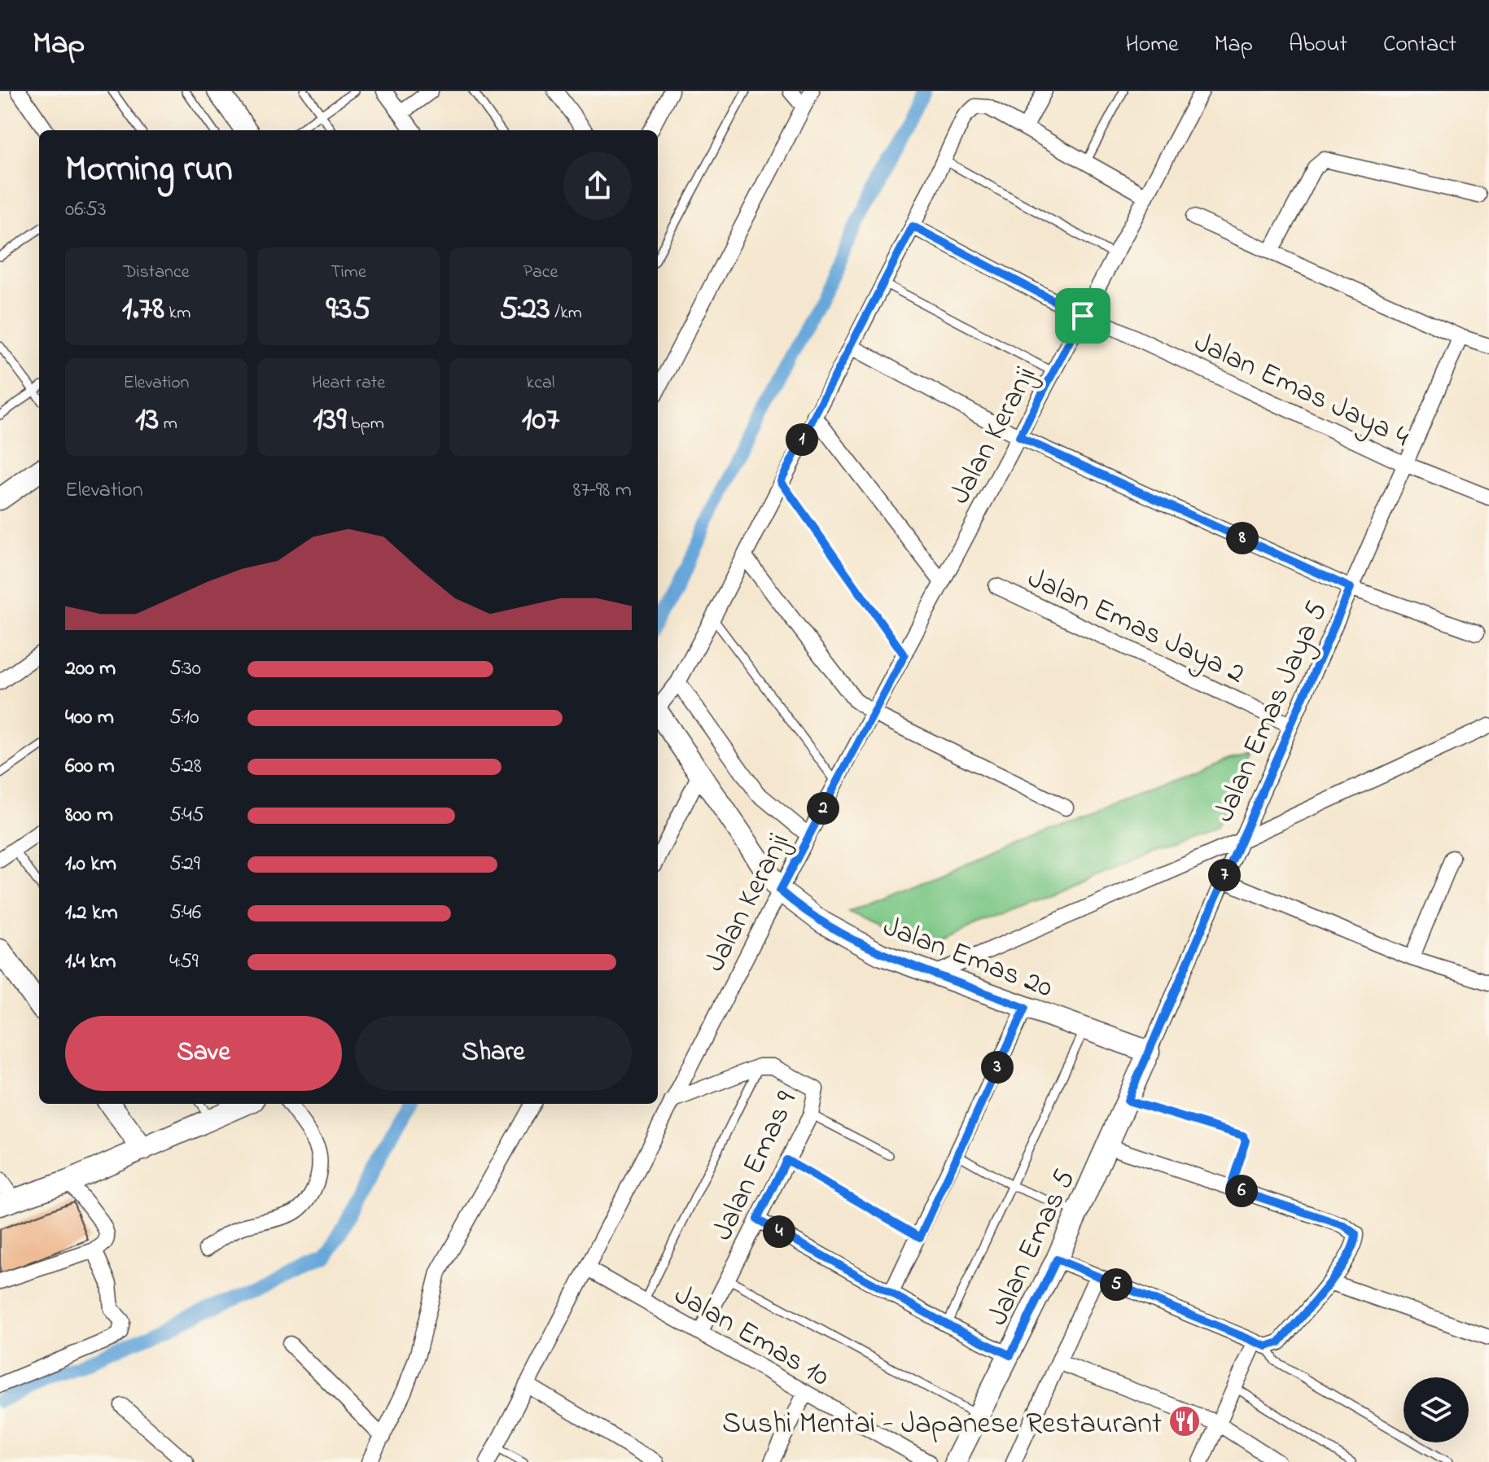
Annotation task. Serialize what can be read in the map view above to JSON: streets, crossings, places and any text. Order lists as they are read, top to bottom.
{
  "streets": {
    "street": [
      "Jalan Emas Jaya 4",
      "Jalan Keranji",
      "Jalan Emas Jaya 2",
      "Jalan Emas Jaya 5",
      "Jalan Emas 20",
      "Jalan Emas 9",
      "Jalan Emas 5",
      "Jalan Emas 10"
    ]
  },
  "crossings": [
    ["Jalan Emas Jaya 4", "Jalan Keranji"],
    ["Jalan Emas Jaya 4", "Jalan Emas Jaya 5"],
    ["Jalan Keranji", "Jalan Emas 20"],
    ["Jalan Keranji", "Jalan Emas 9"],
    ["Jalan Keranji", "Jalan Emas 10"],
    ["Jalan Emas Jaya 2", "Jalan Emas Jaya 5"],
    ["Jalan Emas Jaya 5", "Jalan Emas 20"],
    ["Jalan Emas Jaya 5", "Jalan Emas 5"],
    ["Jalan Emas 20", "Jalan Emas 5"],
    ["Jalan Emas 9", "Jalan Emas 10"]
  ],
  "places": {
    "restaurant": ["Sushi Mentai - Japanese Restaurant"]
  },
  "page": {
    "header": "Map",
    "nav": [
      "Home",
      "Map",
      "About",
      "Contact"
    ],
    "heading": ["Morning run", "06:53"],
    "stats": [
      ["Distance", "1.78 km"],
      ["Time", "9:35"],
      ["Pace", "5:23 /km"],
      ["Elevation", "13 m"],
      ["Heart rate", "139 bpm"],
      ["kcal", "107"]
    ],
    "pins": [
      "1",
      "8",
      "2",
      "7",
      "3",
      "6",
      "4",
      "5"
    ],
    "chart": ["Elevation", "87–98 m"],
    "list": [
      {
        "name": "200 m",
        "note": "5:30"
      },
      {
        "name": "400 m",
        "note": "5:10"
      },
      {
        "name": "600 m",
        "note": "5:28"
      },
      {
        "name": "800 m",
        "note": "5:45"
      },
      {
        "name": "1.0 km",
        "note": "5:29"
      },
      {
        "name": "1.2 km",
        "note": "5:46"
      },
      {
        "name": "1.4 km",
        "note": "4:59"
      }
    ],
    "buttons": ["Save", "Share"]
  }
}
